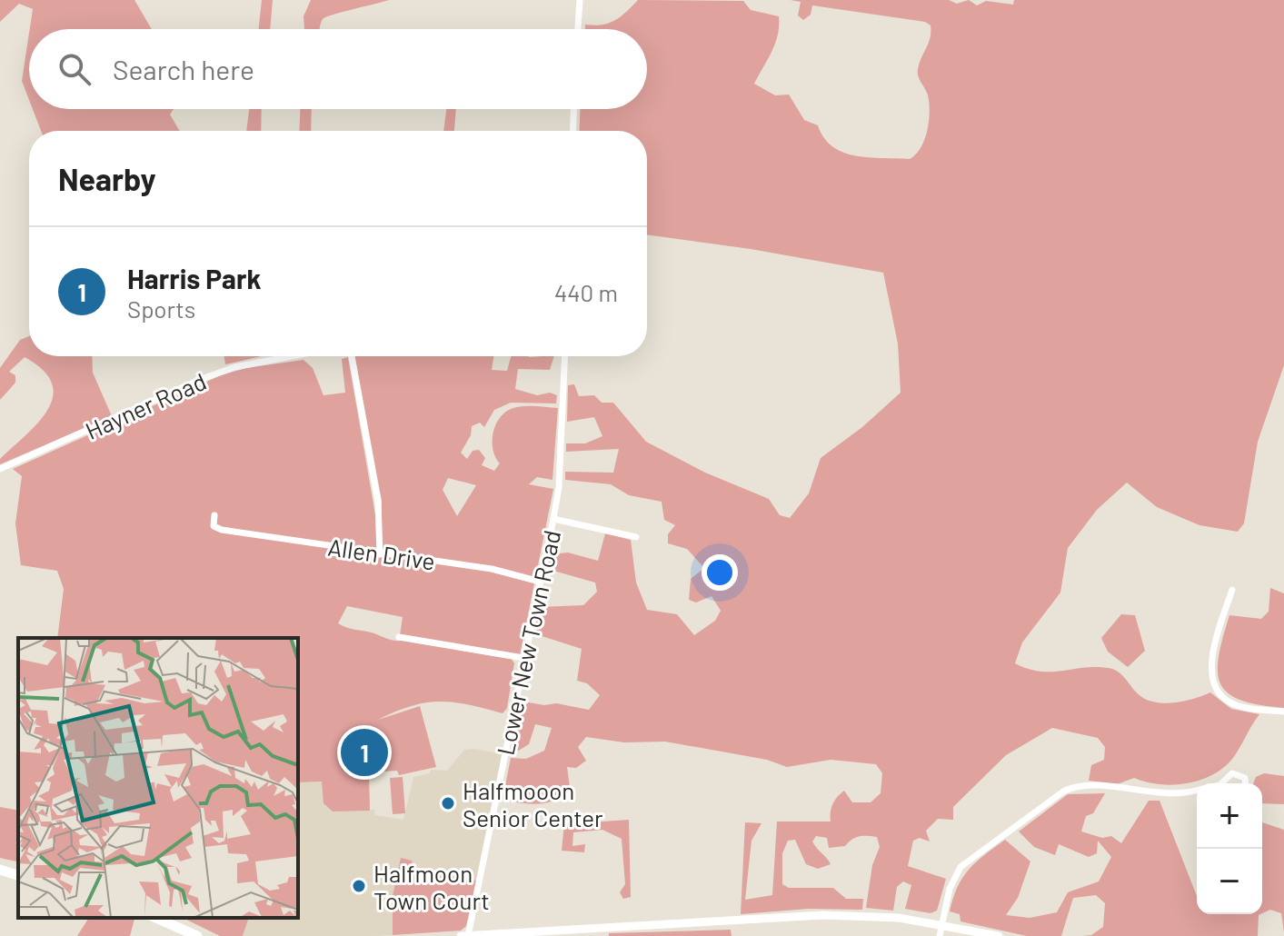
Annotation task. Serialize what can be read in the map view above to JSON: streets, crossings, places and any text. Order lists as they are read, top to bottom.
{
  "streets": {
    "street": ["Hayner Road", "Allen Drive", "Lower New Town Road"]
  },
  "crossings": [
    ["Allen Drive", "Lower New Town Road"]
  ],
  "places": ["Halfmooon Senior Center", "Halfmoon Town Court"],
  "page": {
    "search": "Search here",
    "heading": "Nearby",
    "list": [
      {
        "mark": "1",
        "name": "Harris Park",
        "note": "Sports",
        "value": "440 m"
      }
    ],
    "pins": "1",
    "map_buttons": ["+", "−"]
  }
}
